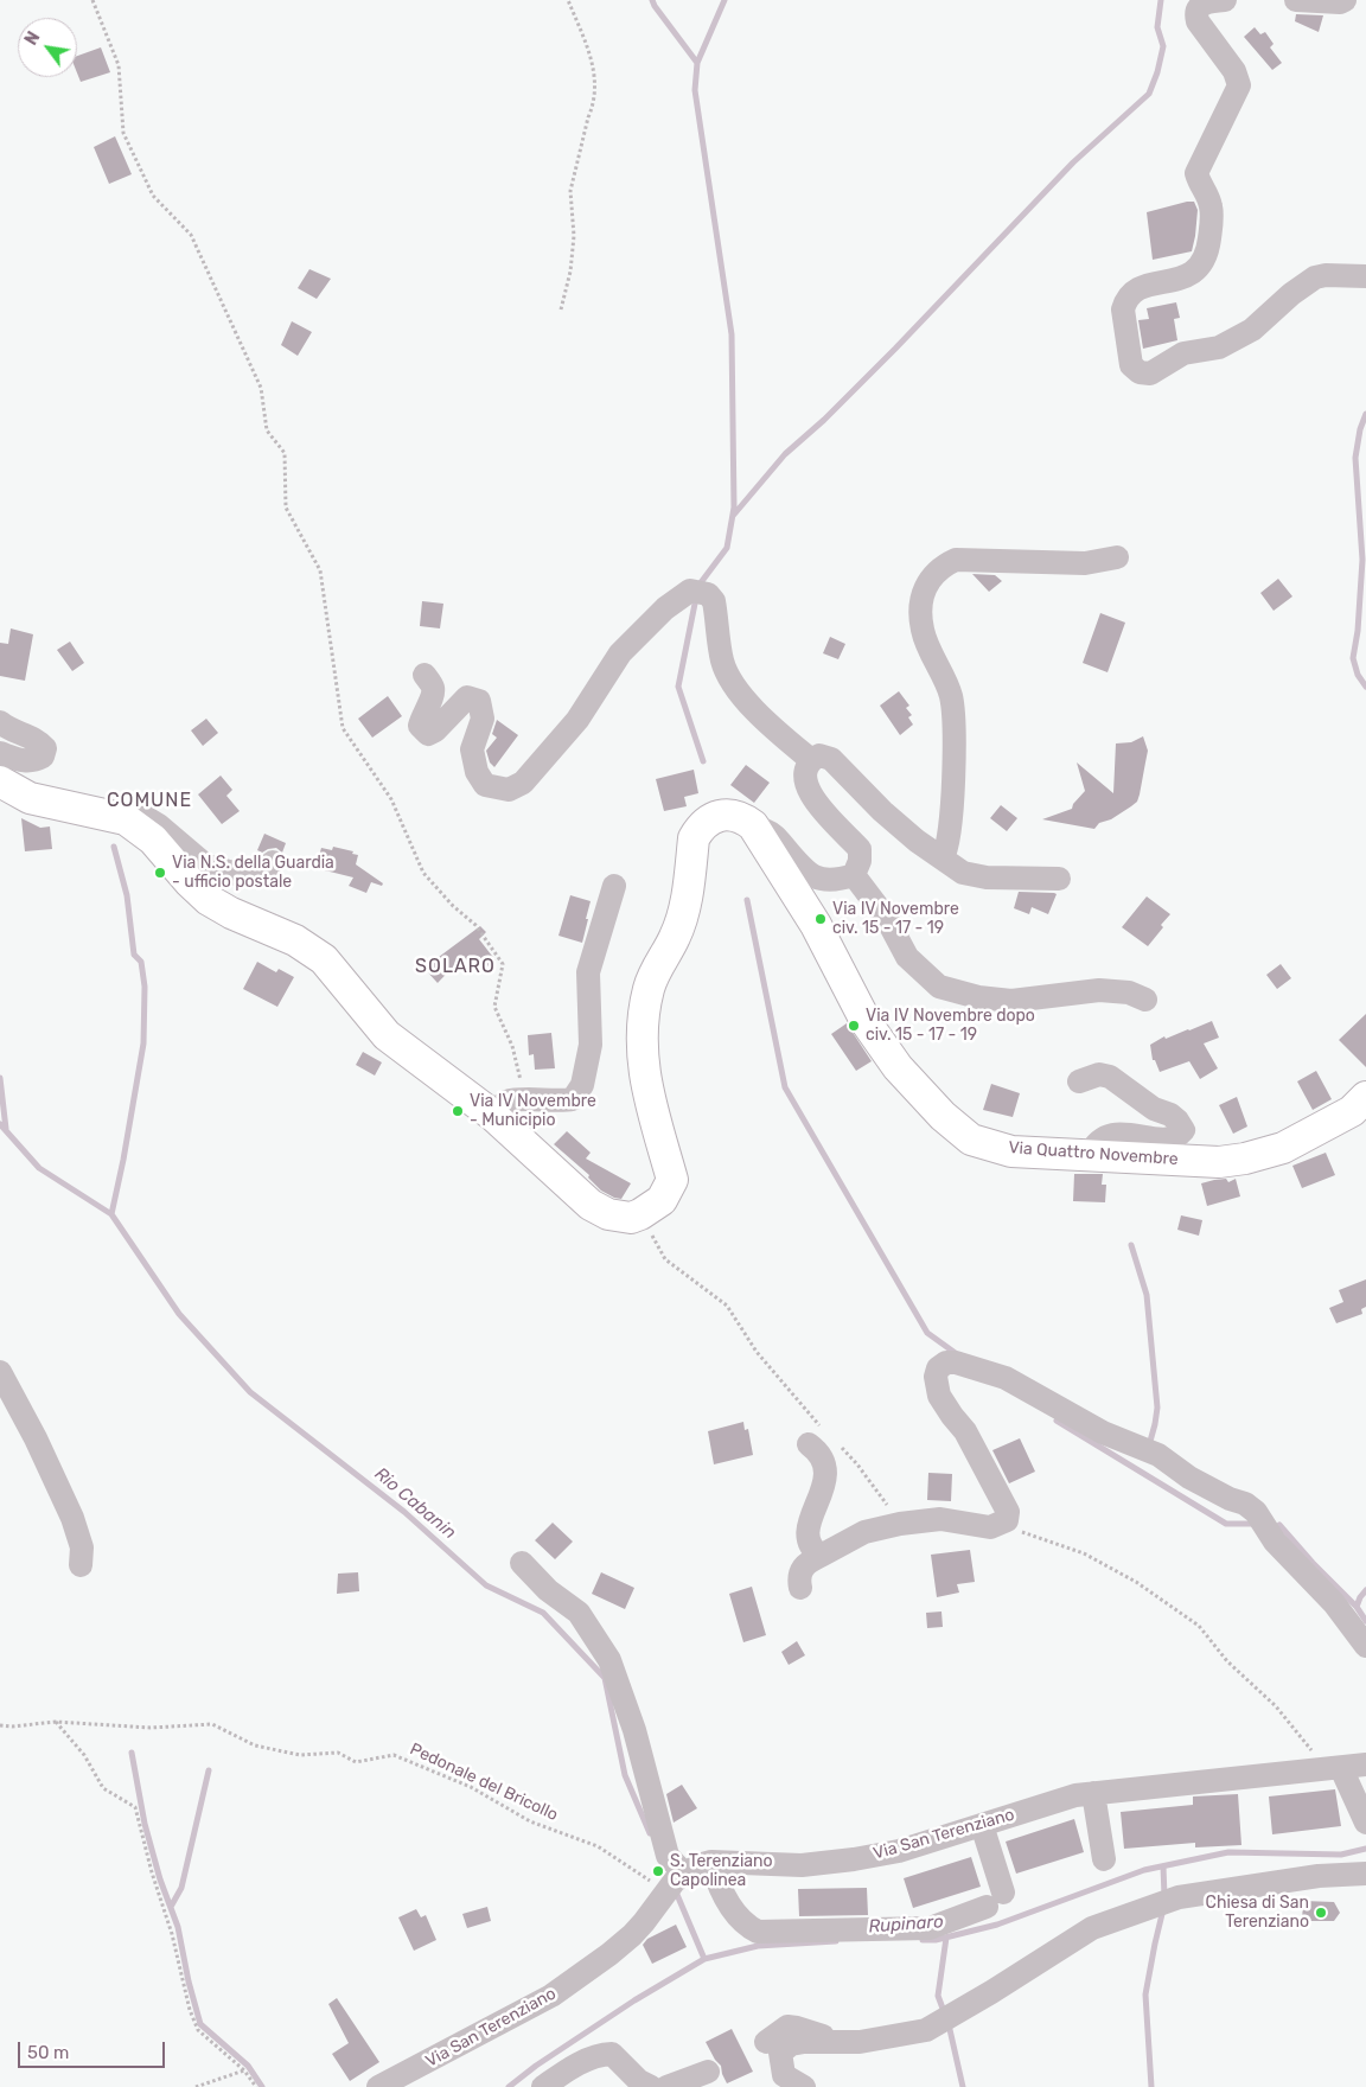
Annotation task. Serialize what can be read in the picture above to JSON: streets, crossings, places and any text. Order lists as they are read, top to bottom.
{
  "streets": {
    "main road": ["Via Quattro Novembre"],
    "street": ["Via San Terenziano"],
    "path": ["Pedonale del Bricollo"]
  },
  "crossings": [
    ["Pedonale del Bricollo", "Via San Terenziano"]
  ],
  "districts": ["COMUNE", "SOLARO"],
  "water": ["Rio Cabanin", "Rupinaro"],
  "places": [
    "Via N.S. della Guardia - ufficio postale",
    "Via IV Novembre civ. 15 - 17 - 19",
    "Via IV Novembre dopo civ. 15 - 17 - 19",
    "Via IV Novembre - Municipio",
    "S. Terenziano Capolinea",
    "Chiesa di San Terenziano"
  ],
  "scale_bar": "50 m",
  "north": "top left"
}
